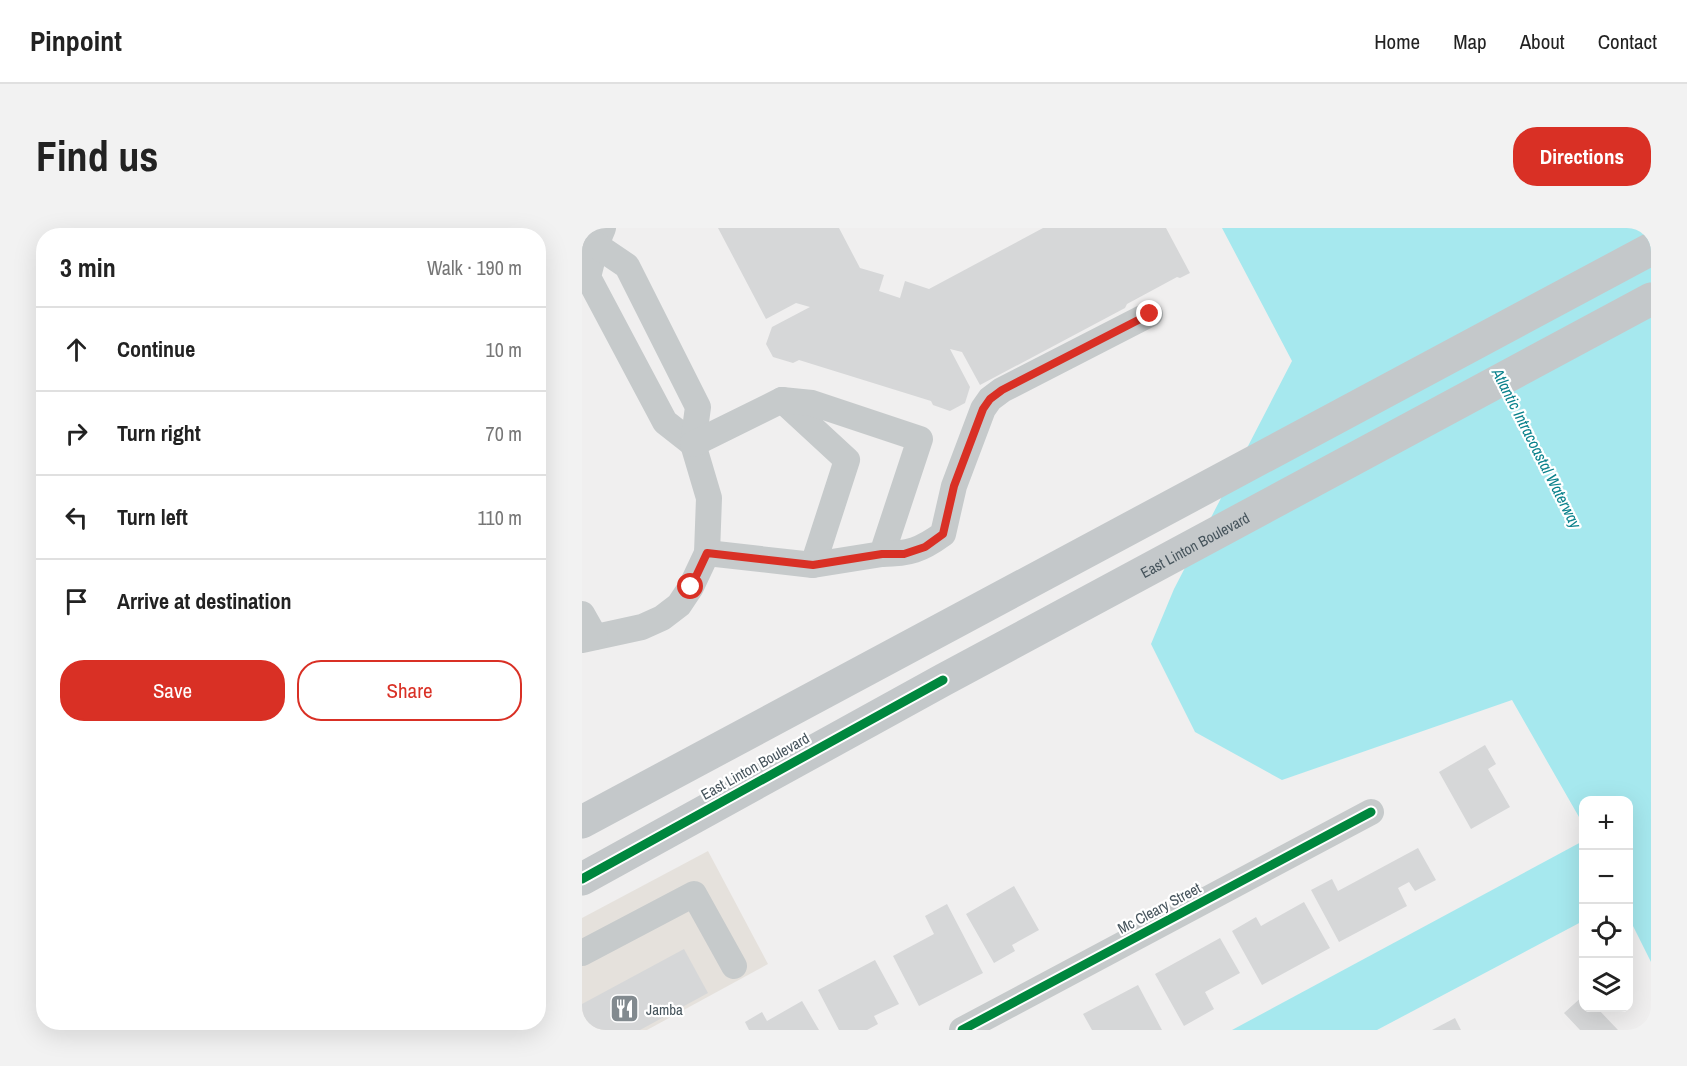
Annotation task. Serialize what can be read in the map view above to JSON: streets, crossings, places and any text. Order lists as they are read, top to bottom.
{
  "streets": {
    "main road": ["East Linton Boulevard"],
    "street": ["Mc Cleary Street"]
  },
  "water": ["Atlantic Intracoastal Waterway"],
  "places": {
    "restaurant": ["Jamba"]
  },
  "page": {
    "header": "Pinpoint",
    "nav": [
      "Home",
      "Map",
      "About",
      "Contact"
    ],
    "buttons": [
      "Directions",
      ["Save", "Share"]
    ],
    "title": "Find us",
    "heading": ["3 min", "Walk · 190 m"],
    "list": [
      ["Continue", "10 m"],
      ["Turn right", "70 m"],
      ["Turn left", "110 m"],
      "Arrive at destination"
    ],
    "map_buttons": ["+", "−"]
  }
}
